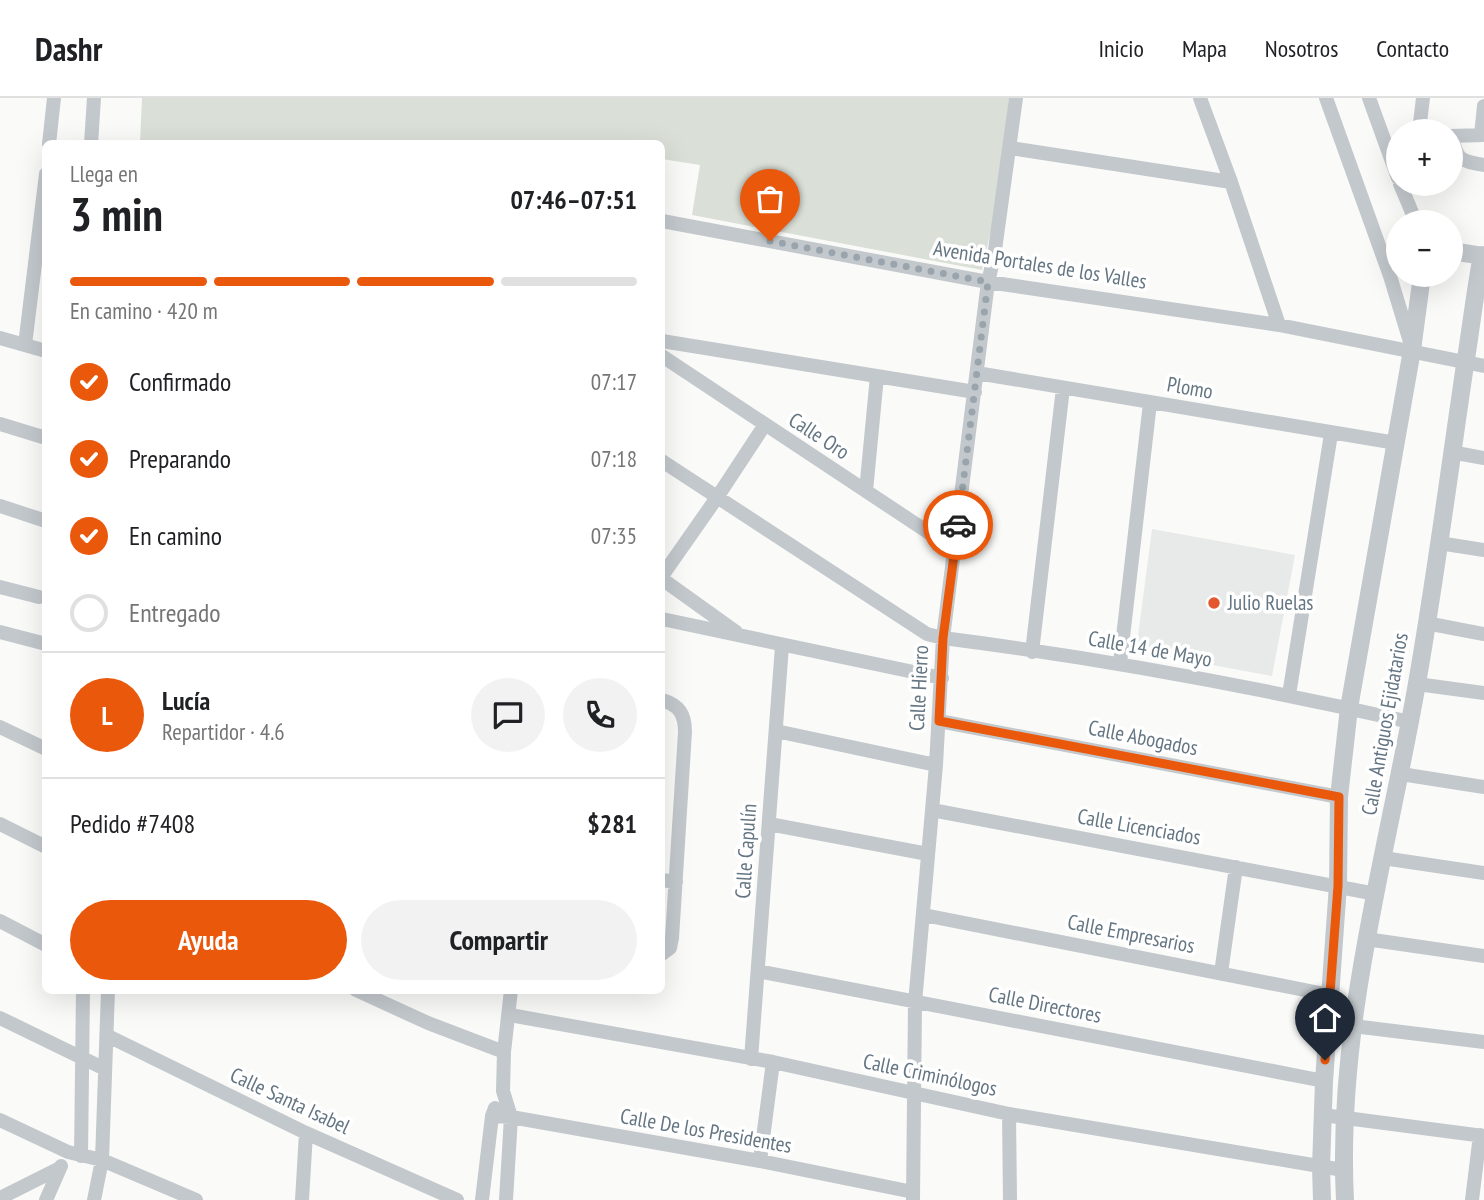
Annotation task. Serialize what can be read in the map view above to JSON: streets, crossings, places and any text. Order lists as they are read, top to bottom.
{
  "streets": {
    "street": [
      "Avenida Portales de los Valles",
      "Plomo",
      "Calle Oro",
      "Calle 14 de Mayo",
      "Calle Hierro",
      "Calle Antiguos Ejidatarios",
      "Calle Abogados",
      "Calle Licenciados",
      "Calle Capulín",
      "Calle Empresarios",
      "Calle Directores",
      "Calle Criminólogos",
      "Calle Santa Isabel",
      "Calle De los Presidentes"
    ]
  },
  "crossings": [
    ["Avenida Portales de los Valles", "Calle Hierro"],
    ["Avenida Portales de los Valles", "Calle Antiguos Ejidatarios"],
    ["Plomo", "Calle Hierro"],
    ["Plomo", "Calle Antiguos Ejidatarios"],
    ["Calle Oro", "Calle Hierro"],
    ["Calle 14 de Mayo", "Calle Hierro"],
    ["Calle 14 de Mayo", "Calle Antiguos Ejidatarios"],
    ["Calle Hierro", "Calle Abogados"],
    ["Calle Hierro", "Calle Licenciados"],
    ["Calle Hierro", "Calle Empresarios"],
    ["Calle Hierro", "Calle Directores"],
    ["Calle Hierro", "Calle Criminólogos"],
    ["Calle Hierro", "Calle De los Presidentes"],
    ["Calle Antiguos Ejidatarios", "Calle Abogados"],
    ["Calle Antiguos Ejidatarios", "Calle Licenciados"],
    ["Calle Antiguos Ejidatarios", "Calle Empresarios"],
    ["Calle Antiguos Ejidatarios", "Calle Directores"],
    ["Calle Antiguos Ejidatarios", "Calle Criminólogos"],
    ["Calle Capulín", "Calle Directores"],
    ["Calle Capulín", "Calle Criminólogos"]
  ],
  "places": ["Julio Ruelas"],
  "page": {
    "header": "Dashr",
    "nav": [
      "Inicio",
      "Mapa",
      "Nosotros",
      "Contacto"
    ],
    "map_buttons": ["+", "−"],
    "heading": ["3 min", "Llega en", "07:46–07:51"],
    "panel": [
      "Lucía",
      "Repartidor · 4.6",
      "Pedido #7408",
      "$281"
    ],
    "bar": "En camino · 420 m",
    "list": [
      ["Confirmado", "07:17"],
      ["Preparando", "07:18"],
      ["En camino", "07:35"],
      "Entregado"
    ],
    "round": "L",
    "buttons": ["Ayuda", "Compartir"]
  }
}
